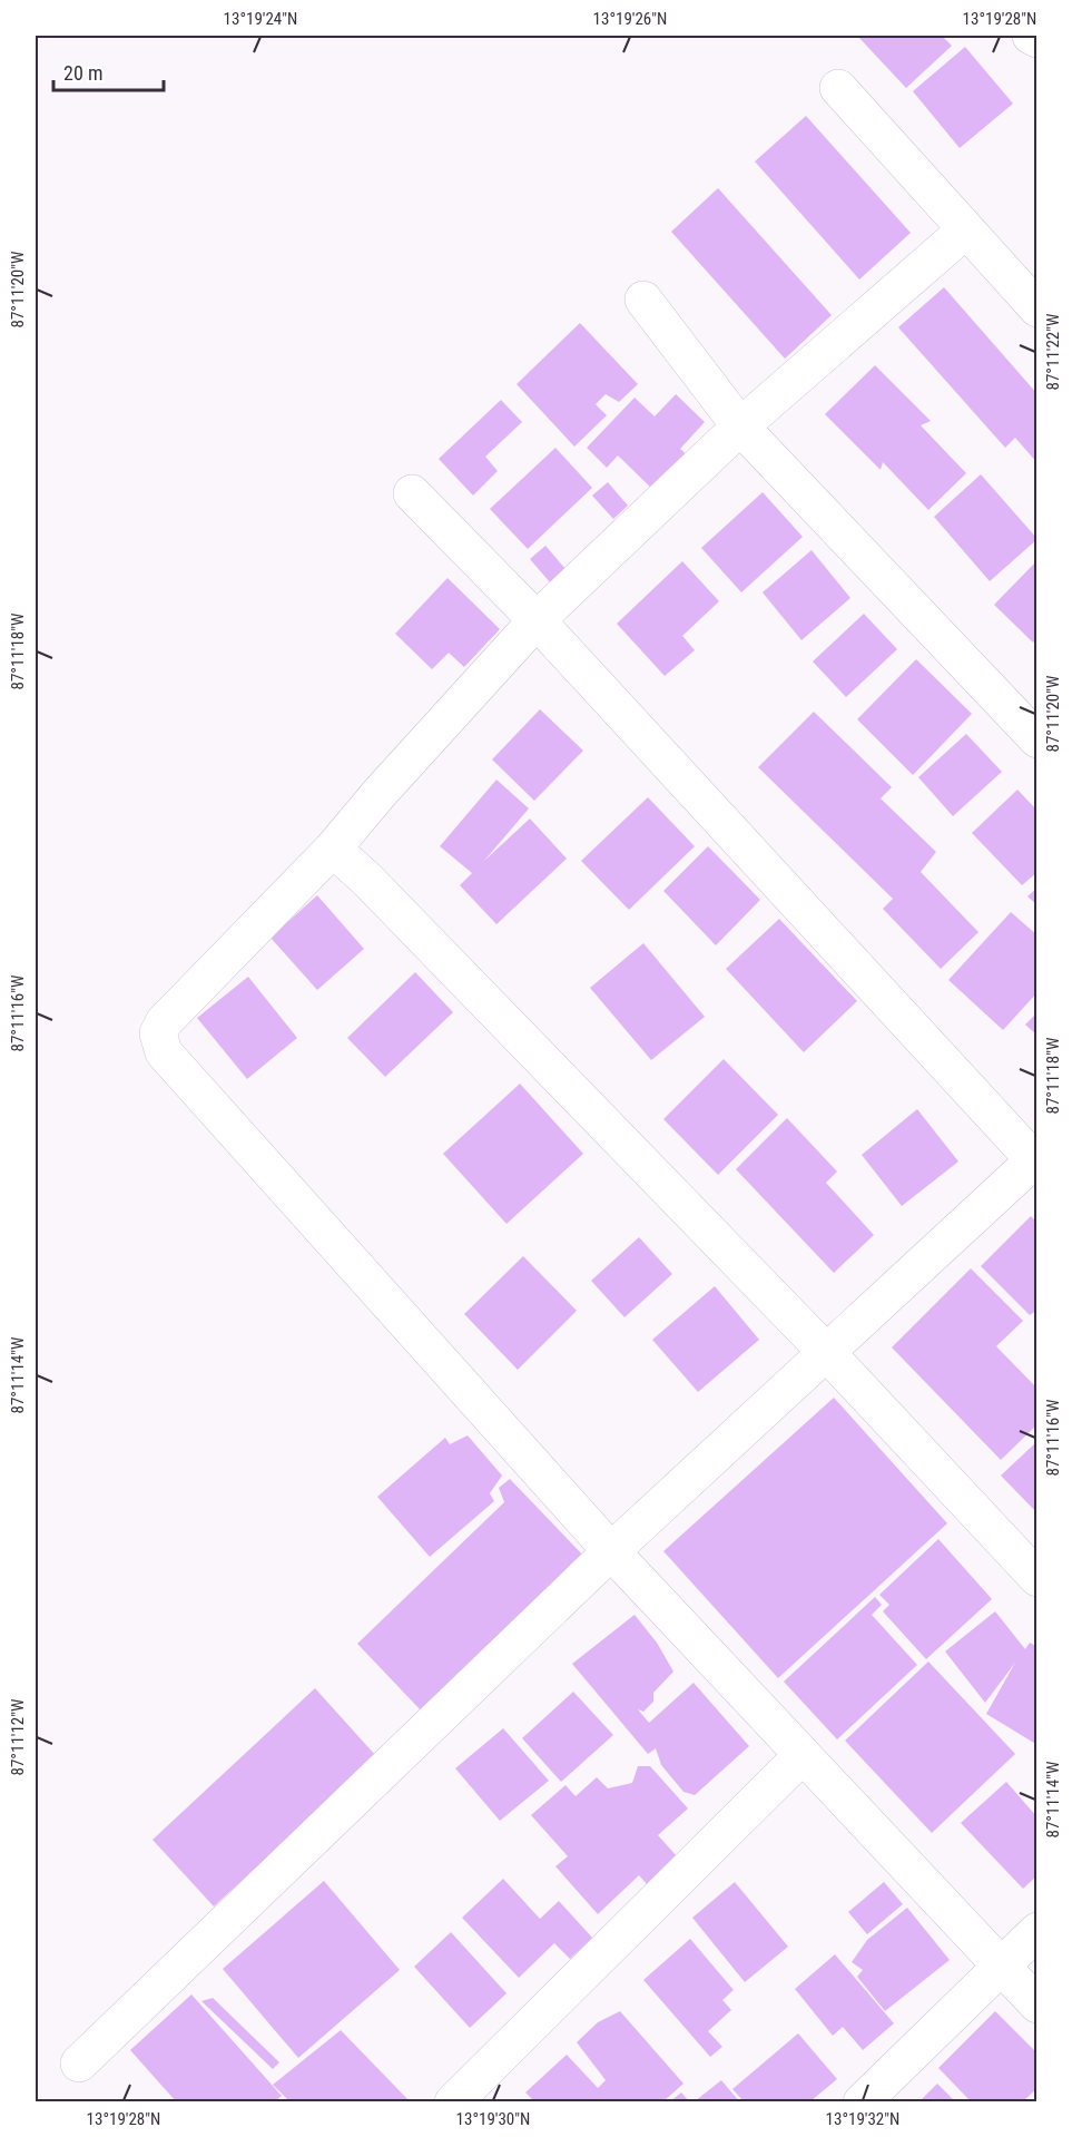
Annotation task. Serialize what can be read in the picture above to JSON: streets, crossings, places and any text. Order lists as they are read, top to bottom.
{
  "scale_bar": "20 m",
  "coordinates": [
    "13°19'24\"N",
    "13°19'26\"N",
    "13°19'28\"N",
    "87°11'20\"W",
    "87°11'22\"W",
    "87°11'18\"W",
    "87°11'16\"W",
    "87°11'14\"W",
    "87°11'12\"W",
    "13°19'30\"N",
    "13°19'32\"N"
  ]
}
